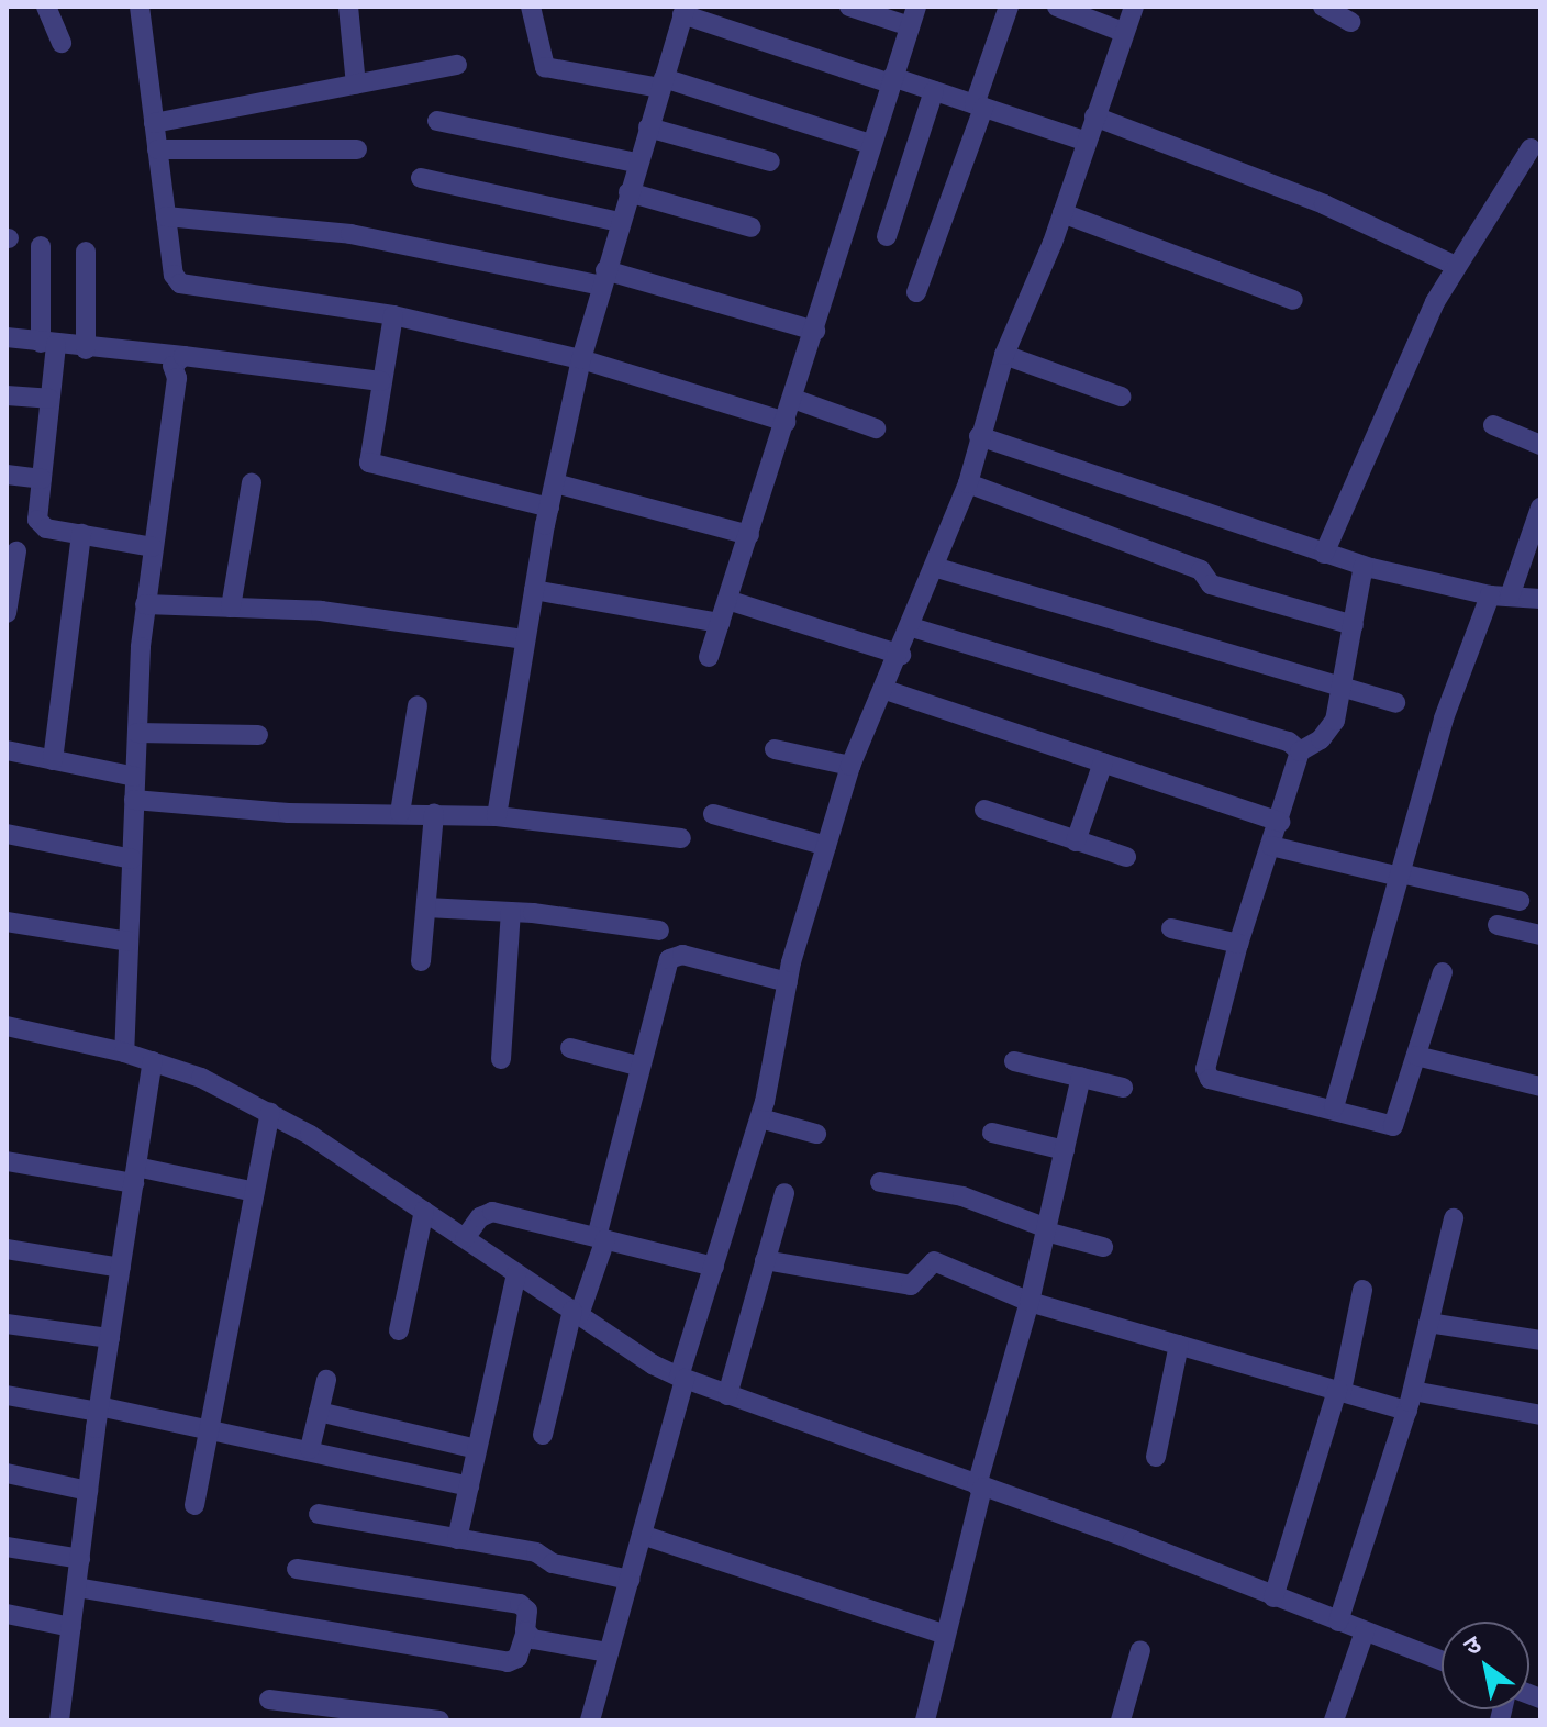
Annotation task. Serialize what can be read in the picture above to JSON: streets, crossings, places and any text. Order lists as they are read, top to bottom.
{
  "north": "top left"
}
